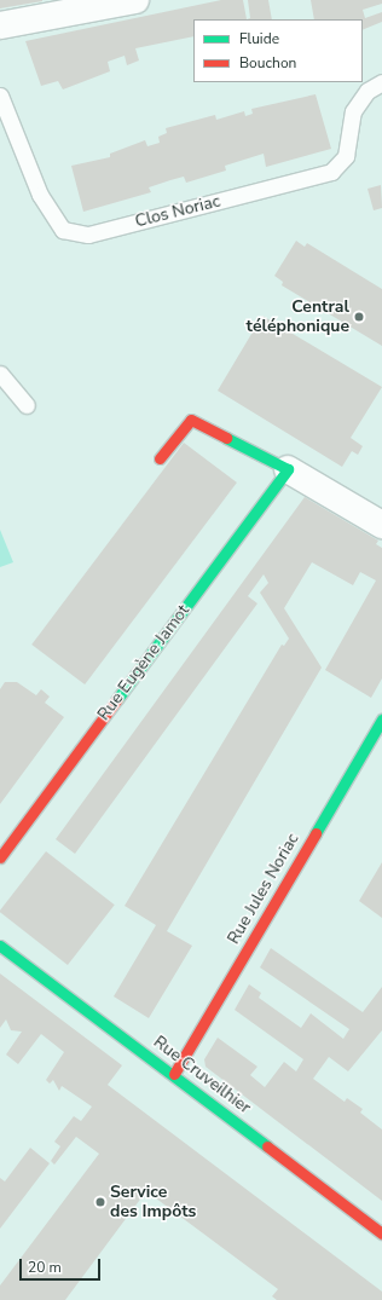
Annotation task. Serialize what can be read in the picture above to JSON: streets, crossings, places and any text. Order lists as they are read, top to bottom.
{
  "streets": {
    "street": ["Rue Eugène Jamot", "Rue Jules Noriac", "Rue Cruveilhier"],
    "lane": ["Clos Noriac"]
  },
  "crossings": [
    ["Rue Jules Noriac", "Rue Cruveilhier"]
  ],
  "places": ["Central téléphonique", "Service des Impôts"],
  "legend": ["Fluide", "Bouchon"],
  "scale_bar": "20 m"
}
